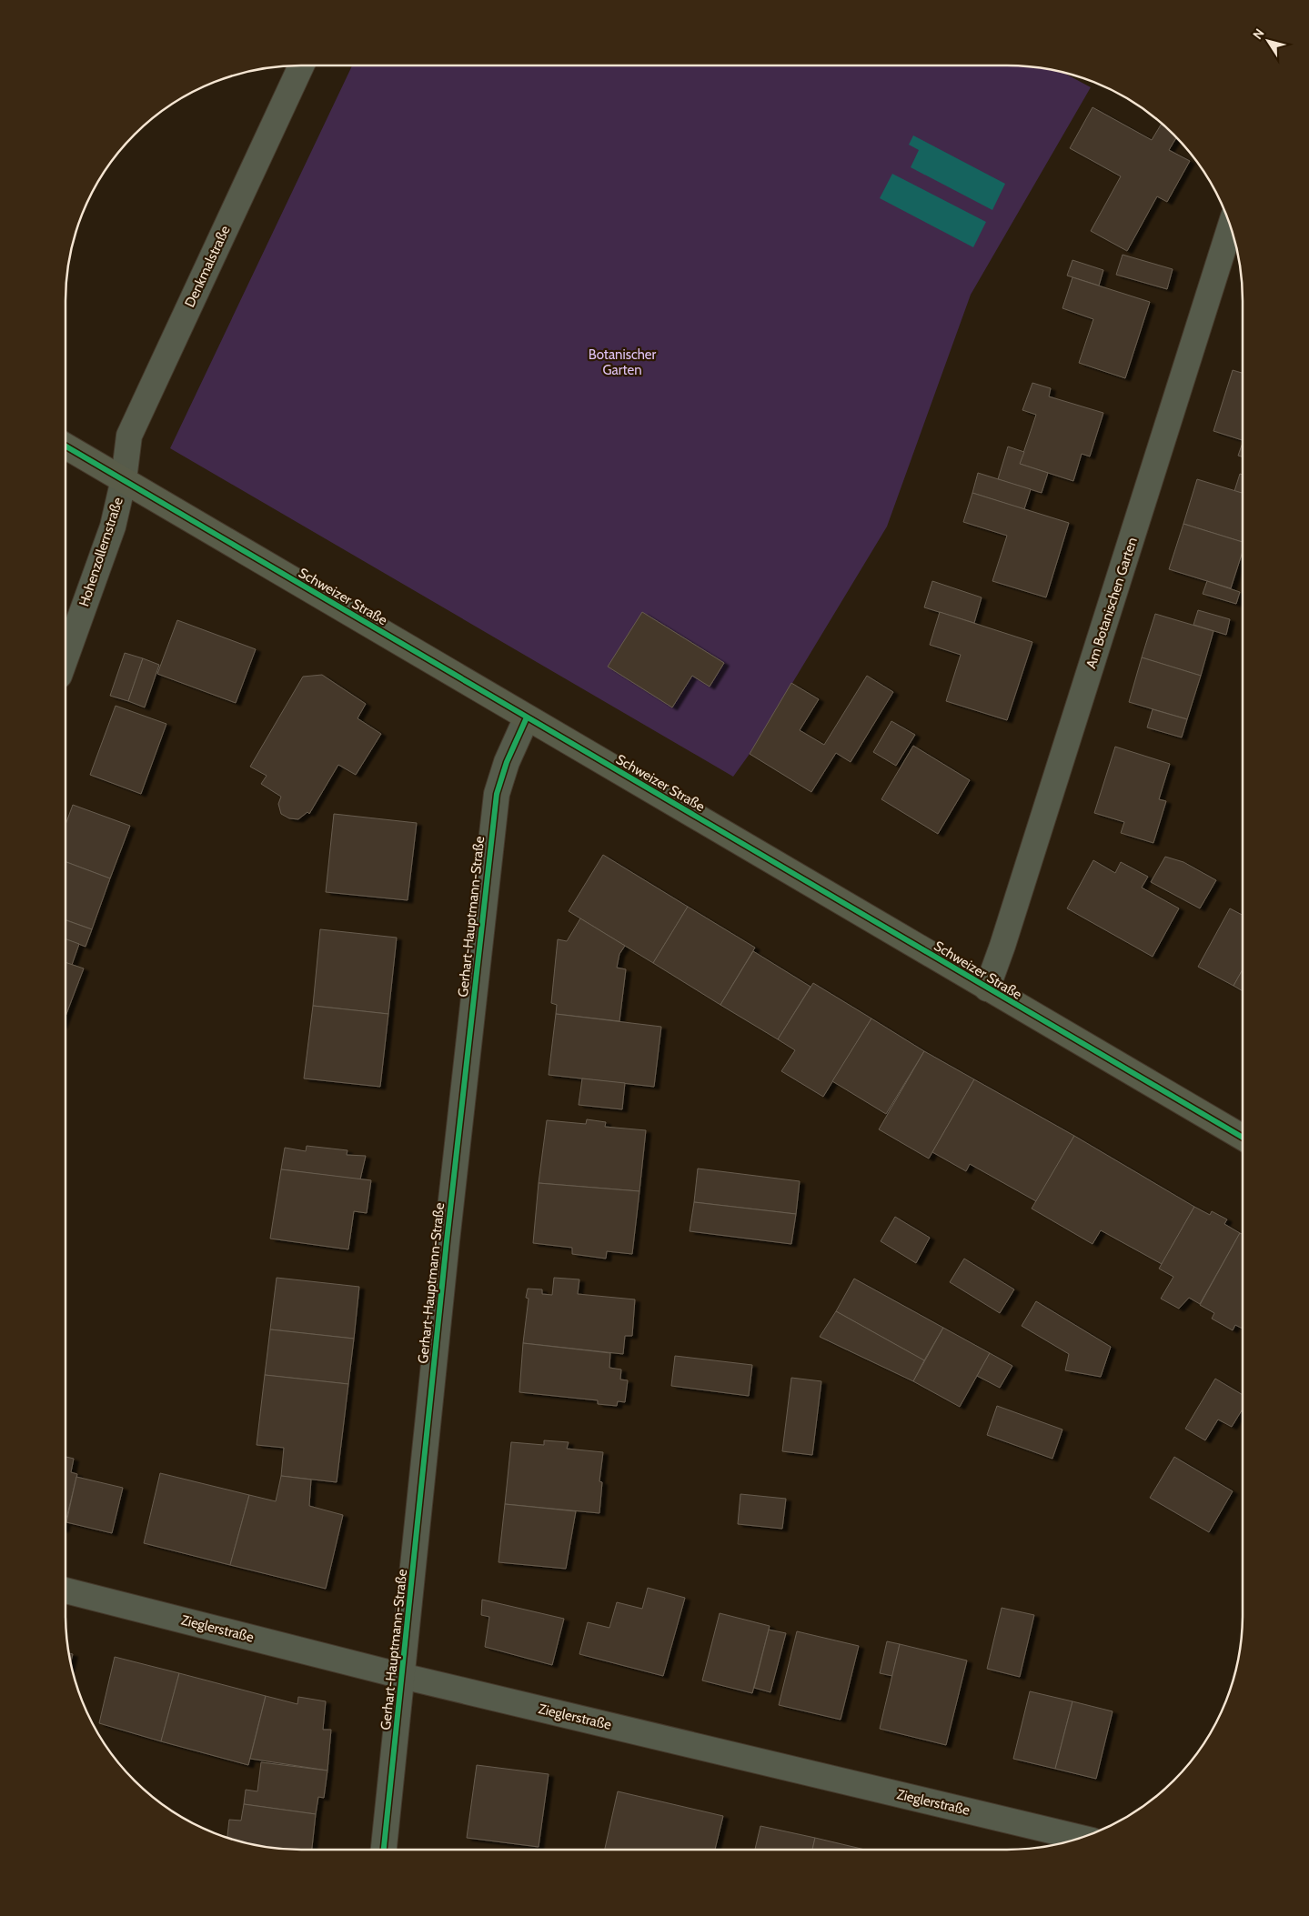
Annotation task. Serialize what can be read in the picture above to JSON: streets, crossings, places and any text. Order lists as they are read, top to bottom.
{
  "streets": {
    "main road": ["Schweizer Straße"],
    "street": [
      "Denkmalstraße",
      "Hohenzollernstraße",
      "Am Botanischen Garten",
      "Gerhart-Hauptmann-Straße",
      "Zieglerstraße"
    ]
  },
  "crossings": [
    ["Denkmalstraße", "Hohenzollernstraße"],
    ["Denkmalstraße", "Schweizer Straße"],
    ["Hohenzollernstraße", "Schweizer Straße"],
    ["Schweizer Straße", "Am Botanischen Garten"],
    ["Schweizer Straße", "Gerhart-Hauptmann-Straße"],
    ["Gerhart-Hauptmann-Straße", "Zieglerstraße"]
  ],
  "parks": ["Botanischer Garten"],
  "north": "top left"
}
